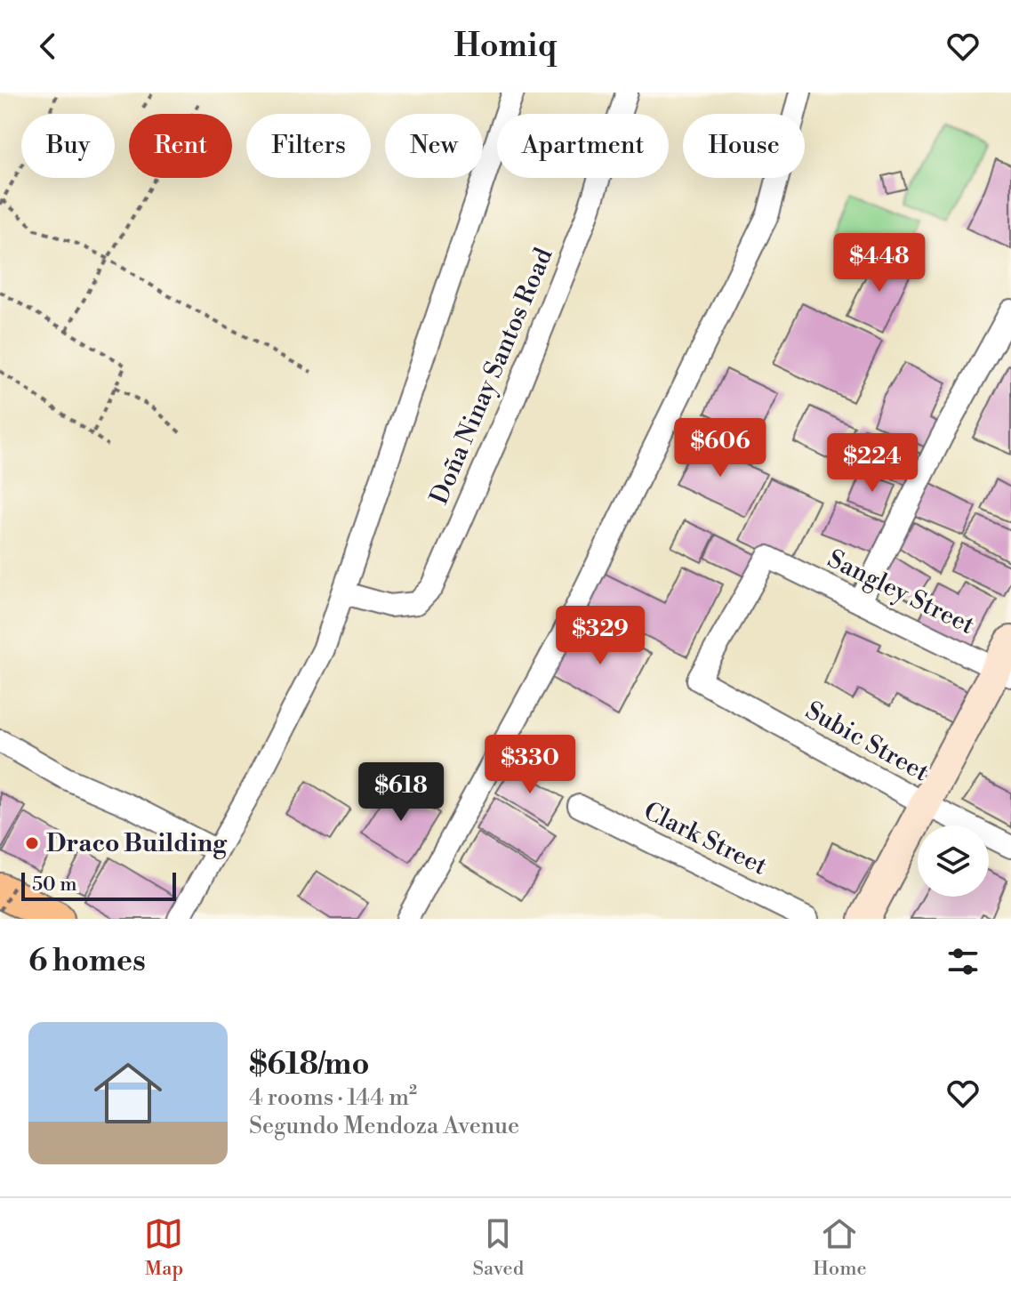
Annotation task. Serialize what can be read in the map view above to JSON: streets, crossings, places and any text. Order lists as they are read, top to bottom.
{
  "streets": {
    "street": [
      "Doña Ninay Santos Road",
      "Sangley Street",
      "Subic Street",
      "Clark Street"
    ]
  },
  "crossings": [
    ["Sangley Street", "Subic Street"]
  ],
  "places": ["Draco Building"],
  "scale_bar": "50 m",
  "page": {
    "header": "Homiq",
    "chip": [
      "Buy",
      "Rent",
      "Filters",
      "New",
      "Apartment",
      "House"
    ],
    "price": [
      "$448",
      "$606",
      "$224",
      "$329",
      "$330",
      "$618"
    ],
    "scale": "50 m",
    "heading": "6 homes",
    "list": [
      {
        "name": "$618/mo",
        "note": "4 rooms · 144 m² · Segundo Mendoza Avenue"
      }
    ],
    "tabs": ["Map", "Saved", "Home"]
  }
}
